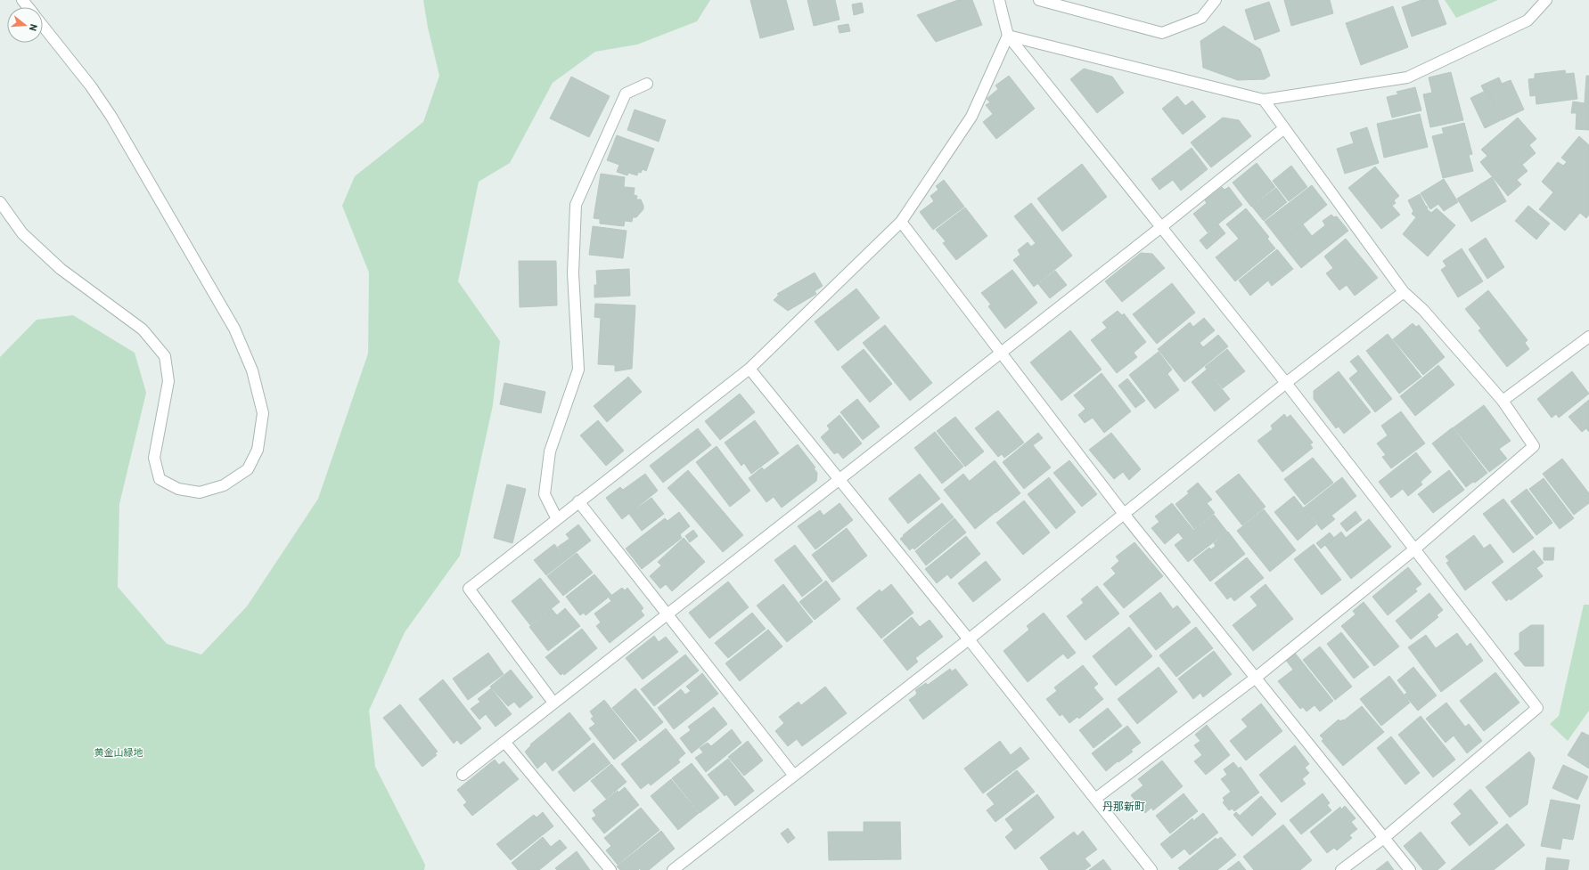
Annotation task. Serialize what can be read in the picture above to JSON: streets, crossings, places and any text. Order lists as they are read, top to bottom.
{
  "districts": ["丹那新町"],
  "parks": ["黄金山緑地"],
  "north": "right"
}
